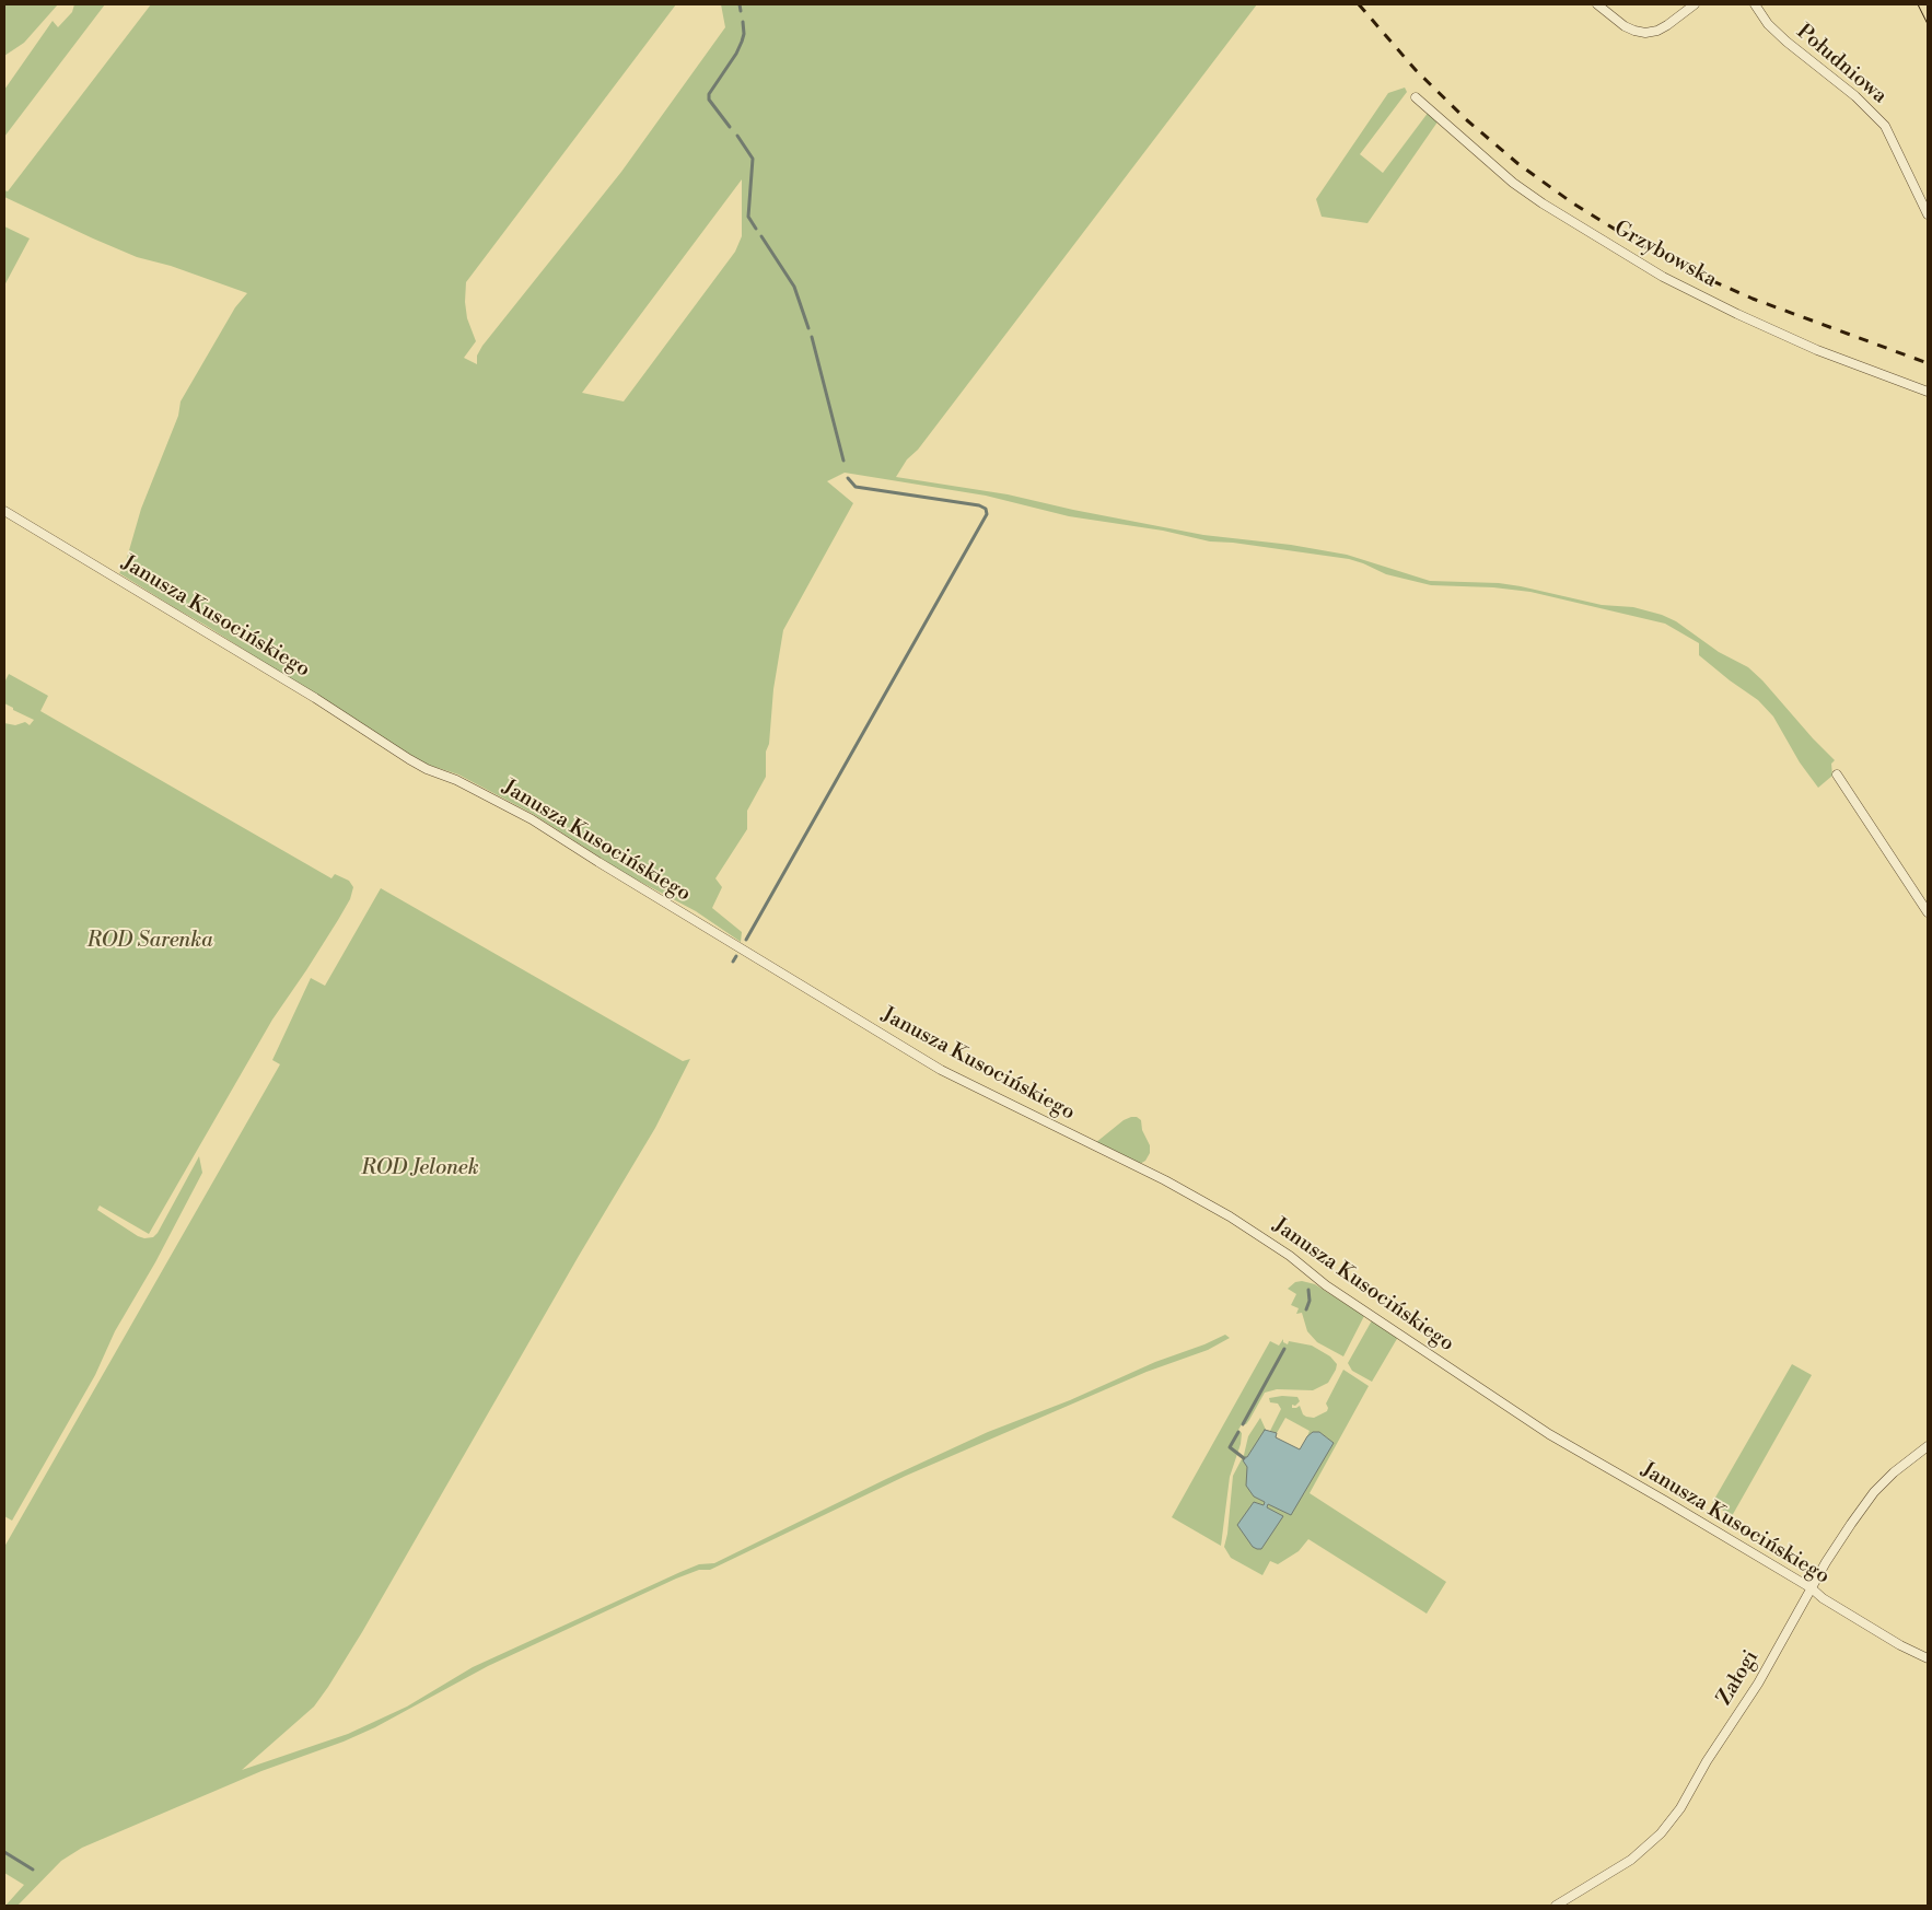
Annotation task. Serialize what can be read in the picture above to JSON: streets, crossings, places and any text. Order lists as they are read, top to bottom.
{
  "streets": {
    "street": [
      "Południowa",
      "Grzybowska",
      "Janusza Kusocińskiego",
      "Załogi"
    ]
  },
  "crossings": [
    ["Janusza Kusocińskiego", "Załogi"]
  ],
  "parks": ["ROD Sarenka", "ROD Jelonek"]
}
